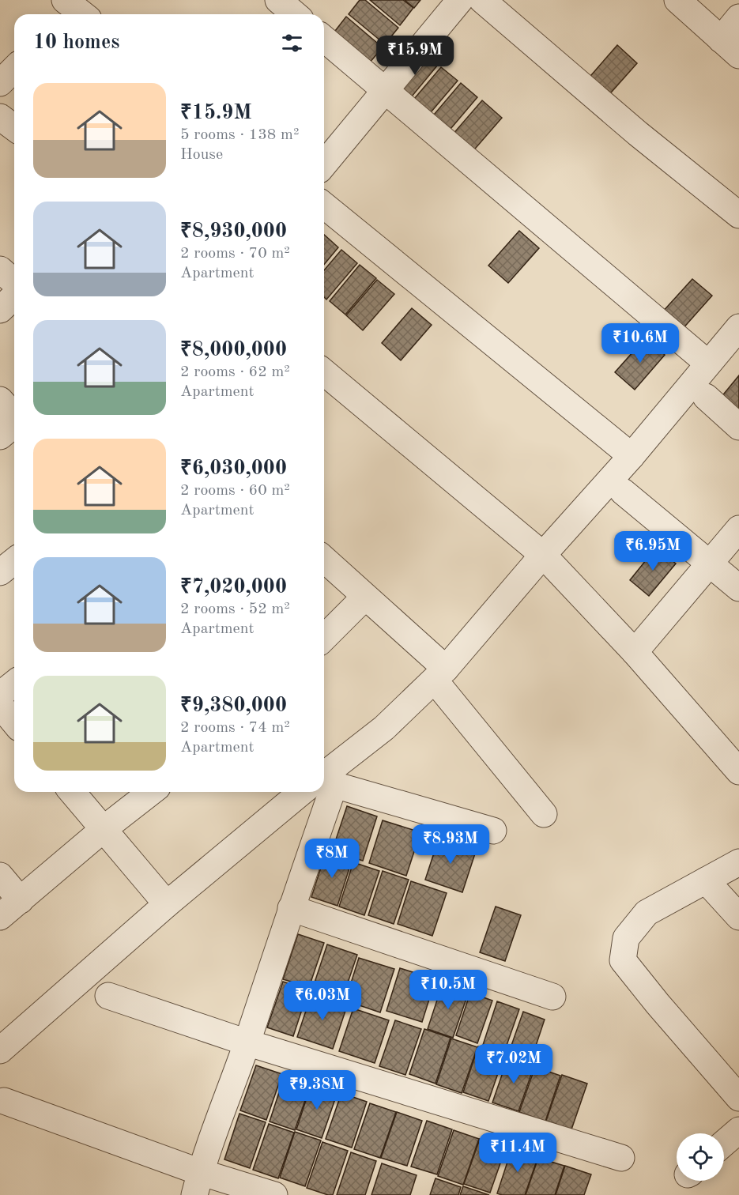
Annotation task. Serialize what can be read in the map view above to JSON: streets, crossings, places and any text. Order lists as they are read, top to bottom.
{
  "page": {
    "heading": "10 homes",
    "price": [
      "₹15.9M",
      "₹10.6M",
      "₹6.95M",
      "₹8.93M",
      "₹8M",
      "₹10.5M",
      "₹6.03M",
      "₹7.02M",
      "₹9.38M",
      "₹11.4M"
    ],
    "list": [
      {
        "name": "₹15.9M",
        "note": "5 rooms · 138 m² · House"
      },
      {
        "name": "₹8,930,000",
        "note": "2 rooms · 70 m² · Apartment"
      },
      {
        "name": "₹8,000,000",
        "note": "2 rooms · 62 m² · Apartment"
      },
      {
        "name": "₹6,030,000",
        "note": "2 rooms · 60 m² · Apartment"
      },
      {
        "name": "₹7,020,000",
        "note": "2 rooms · 52 m² · Apartment"
      },
      {
        "name": "₹9,380,000",
        "note": "2 rooms · 74 m² · Apartment"
      }
    ]
  }
}
